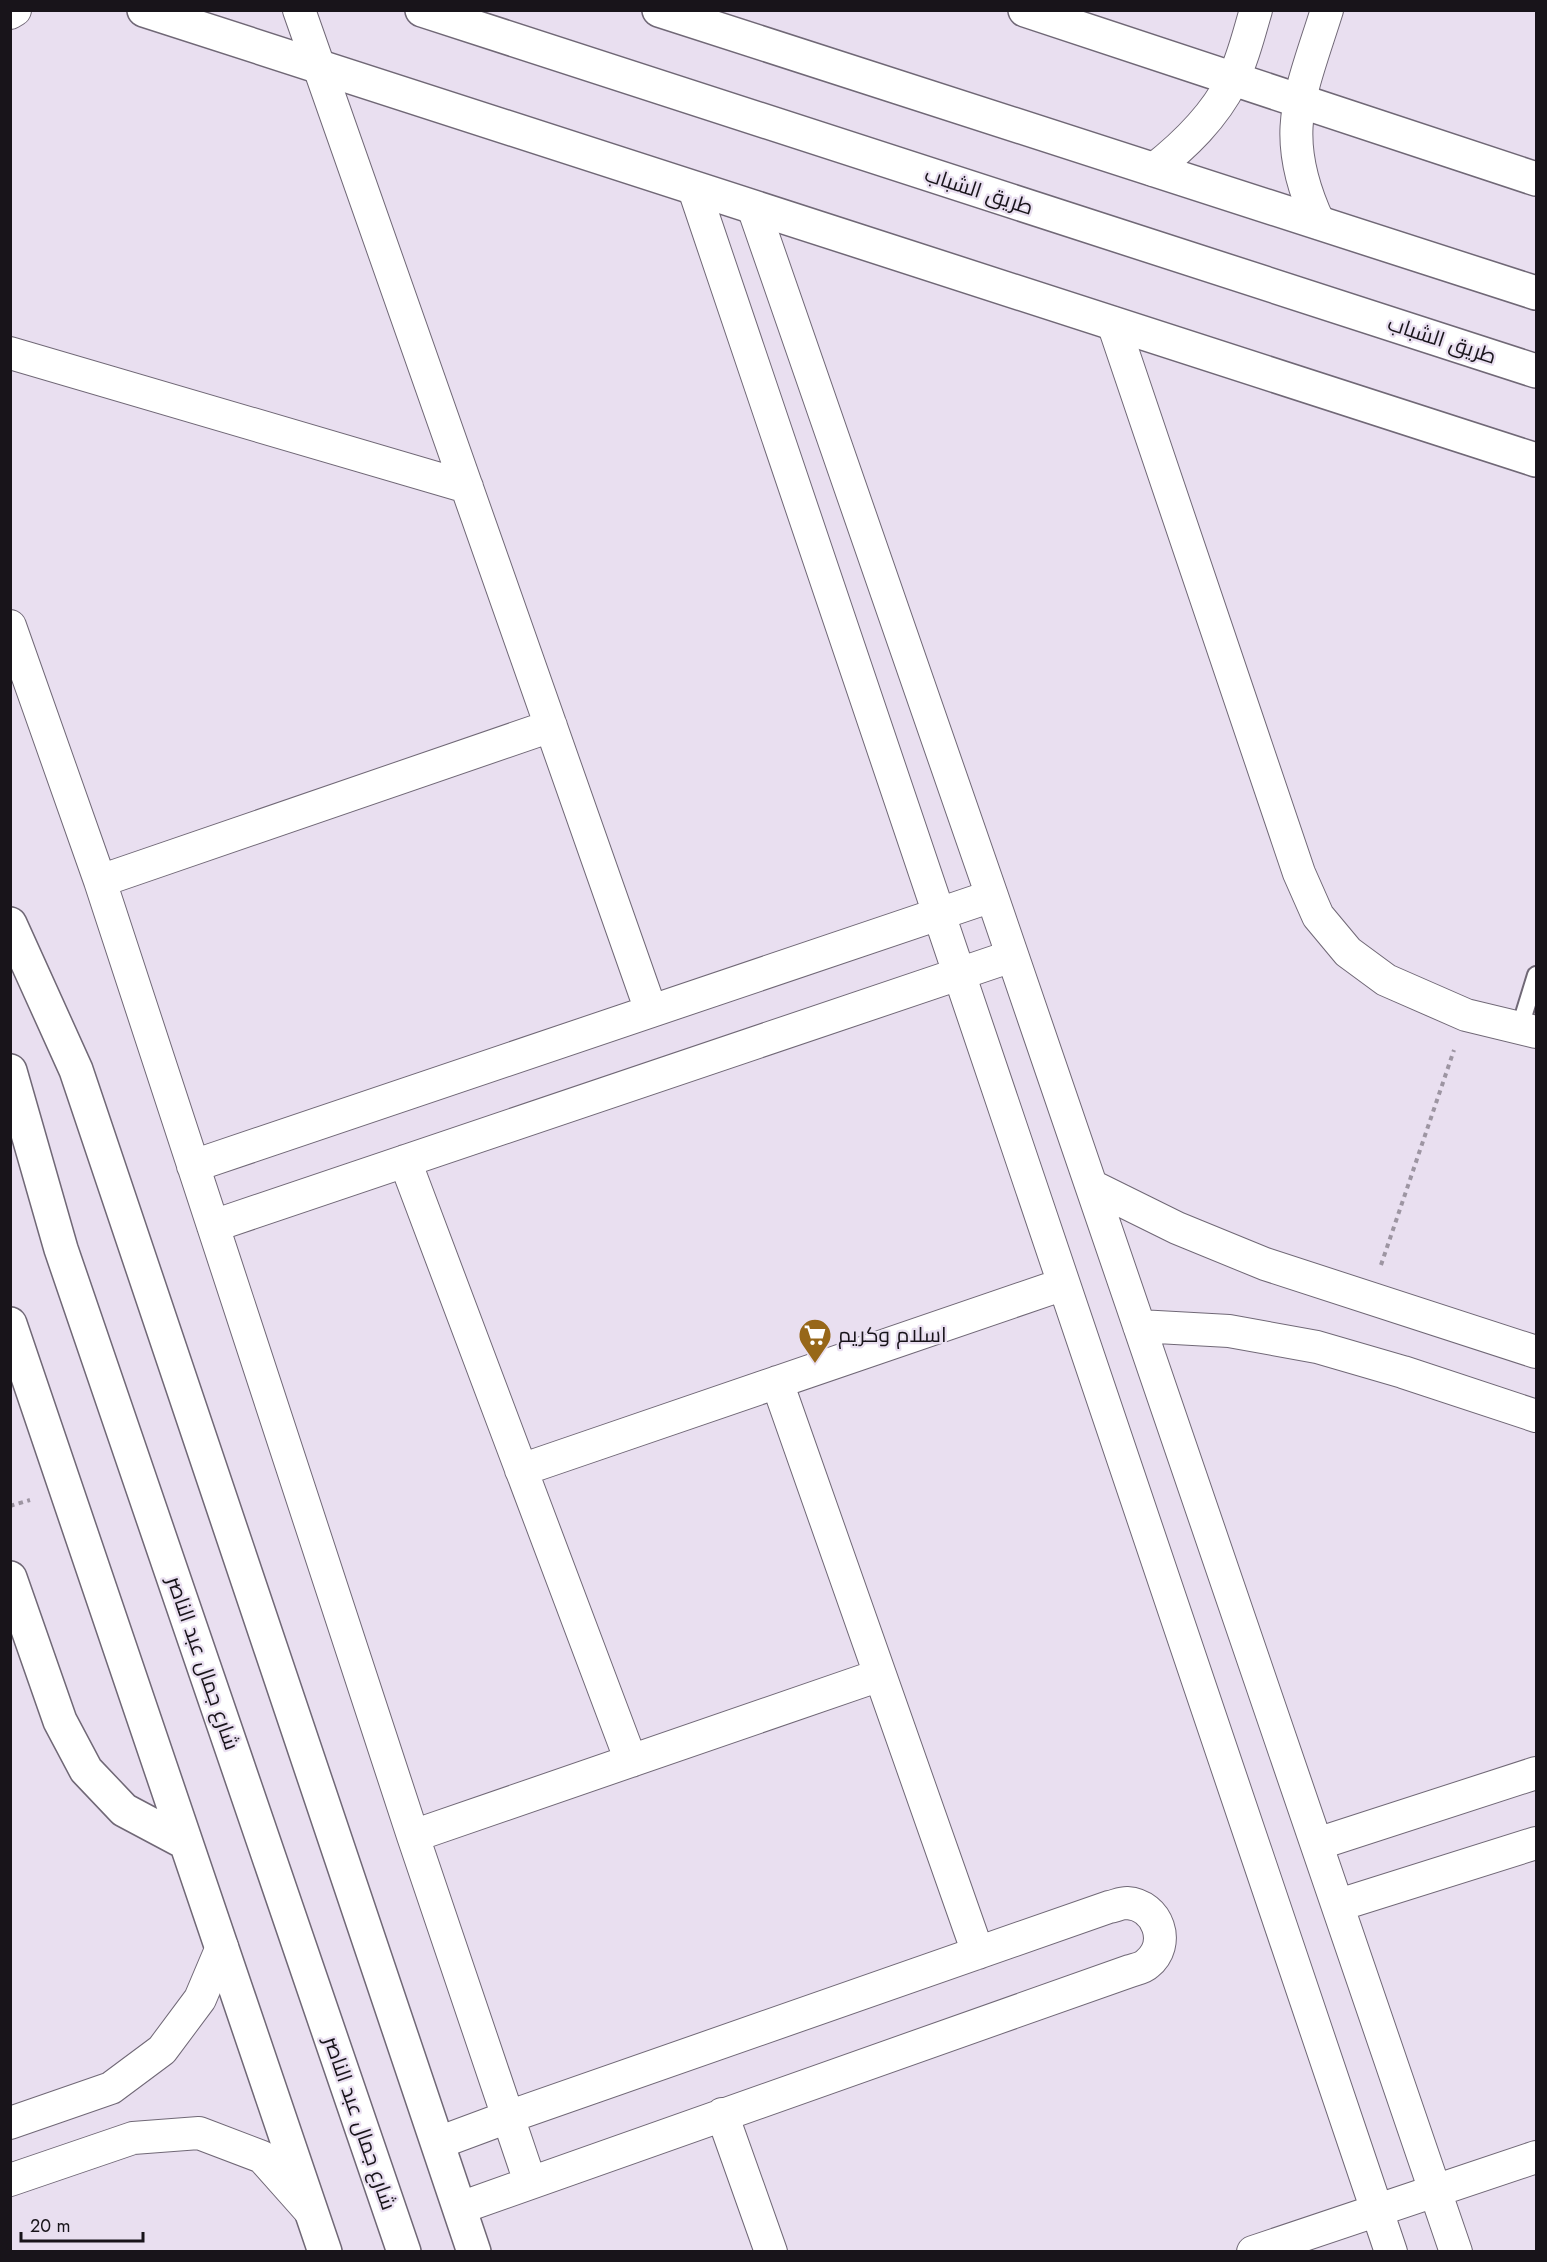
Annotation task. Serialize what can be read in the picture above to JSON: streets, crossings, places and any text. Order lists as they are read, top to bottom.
{
  "streets": {
    "main road": ["طريق الشباب", "شارع جمال عبد الناصر"]
  },
  "places": {
    "supermarket": ["اسلام وكريم"]
  },
  "scale_bar": "20 m"
}
